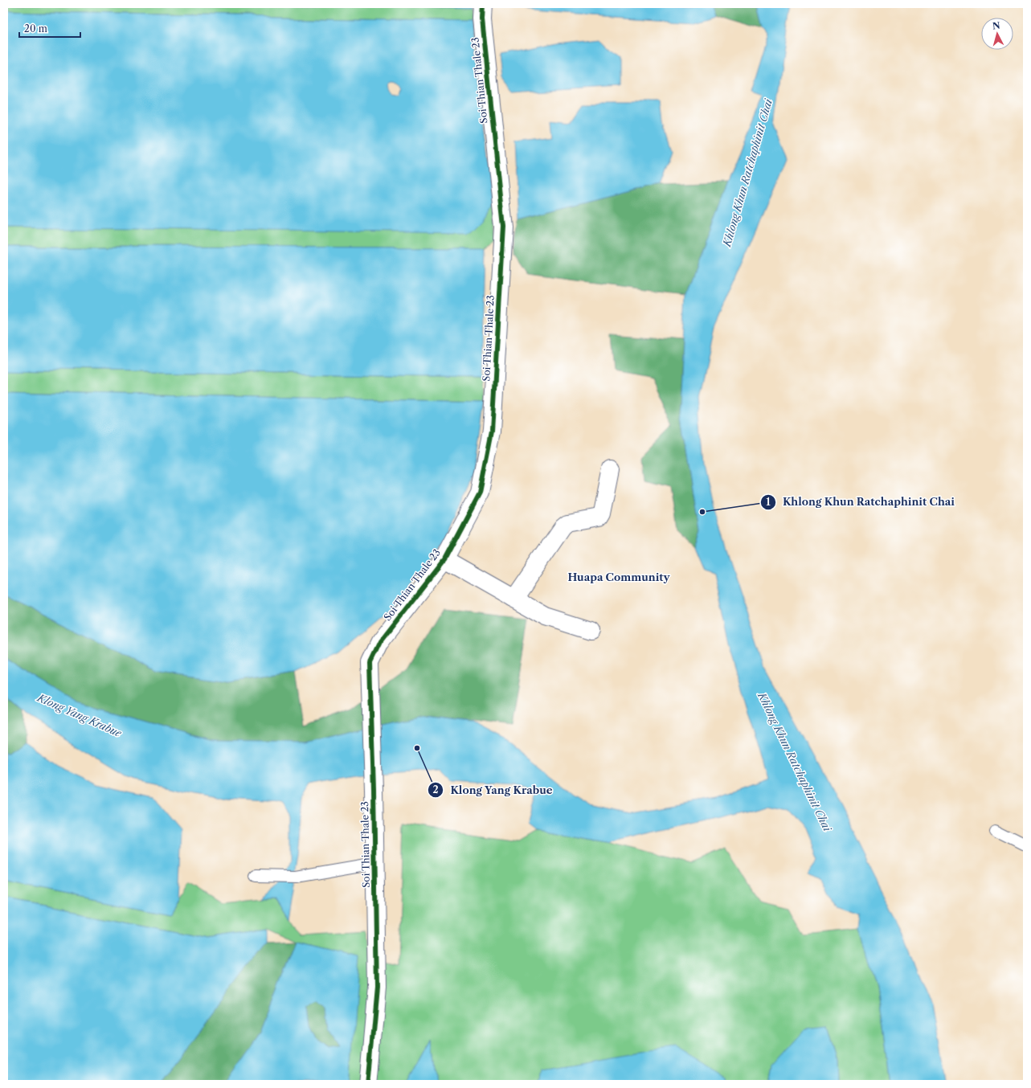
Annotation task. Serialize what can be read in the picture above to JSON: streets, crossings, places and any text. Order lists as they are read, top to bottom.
{
  "streets": {
    "street": ["Soi Thian Thale 23"]
  },
  "districts": ["Huapa Community"],
  "water": ["Khlong Khun Ratchaphinit Chai", "Klong Yang Krabue"],
  "places": ["Khlong Khun Ratchaphinit Chai", "Klong Yang Krabue"],
  "scale_bar": "20 m",
  "north": "top"
}
